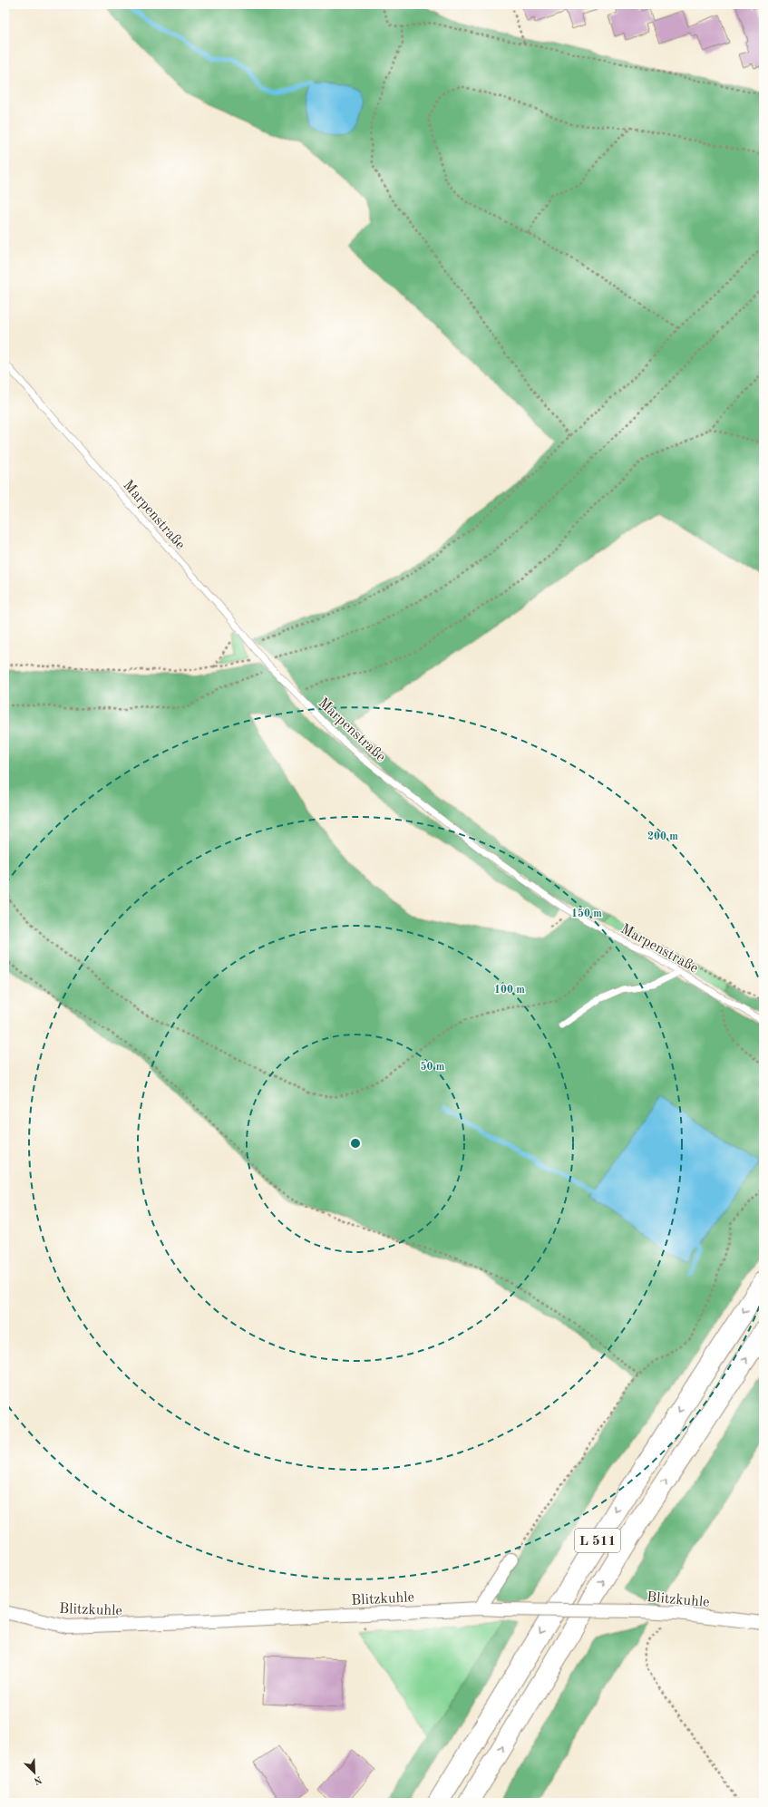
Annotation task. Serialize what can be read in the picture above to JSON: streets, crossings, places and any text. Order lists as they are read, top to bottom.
{
  "streets": {
    "highway": ["L 511"],
    "street": ["Blitzkuhle"],
    "lane": ["Marpenstraße"]
  },
  "north": "bottom right",
  "rings": [
    "200 m",
    "150 m",
    "100 m",
    "50 m"
  ]
}
